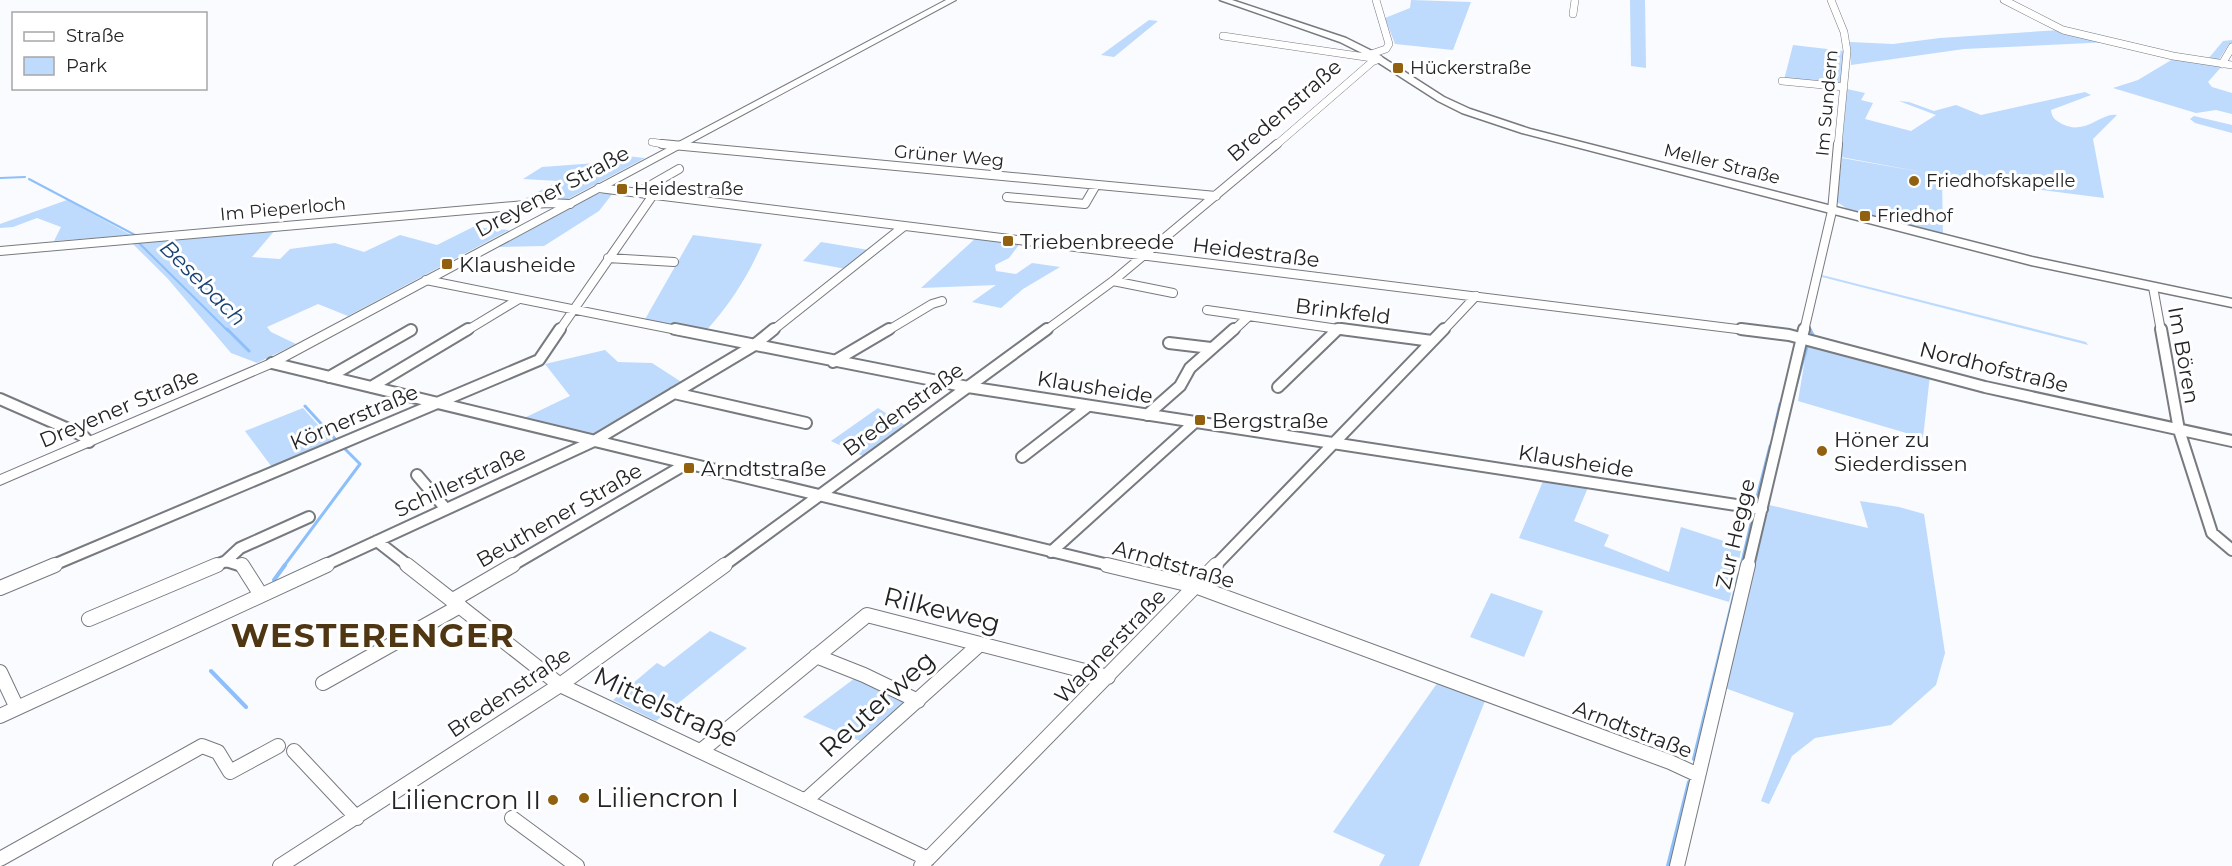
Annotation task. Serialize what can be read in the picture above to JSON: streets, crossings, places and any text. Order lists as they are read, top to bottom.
{
  "streets": {
    "main road": ["Meller Straße"],
    "street": [
      "Im Sundern",
      "Bredenstraße",
      "Grüner Weg",
      "Dreyener Straße",
      "Im Pieperloch",
      "Heidestraße",
      "Brinkfeld",
      "Im Bören",
      "Nordhofstraße",
      "Klausheide",
      "Körnerstraße",
      "Schillerstraße",
      "Beuthener Straße",
      "Zur Hegge",
      "Arndtstraße",
      "Rilkeweg",
      "Wagnerstraße",
      "Reuterweg",
      "Mittelstraße"
    ]
  },
  "crossings": [
    ["Im Sundern", "Meller Straße"],
    ["Im Sundern", "Zur Hegge"],
    ["Bredenstraße", "Grüner Weg"],
    ["Bredenstraße", "Meller Straße"],
    ["Bredenstraße", "Heidestraße"],
    ["Bredenstraße", "Klausheide"],
    ["Bredenstraße", "Arndtstraße"],
    ["Bredenstraße", "Mittelstraße"],
    ["Grüner Weg", "Dreyener Straße"],
    ["Meller Straße", "Im Bören"],
    ["Meller Straße", "Zur Hegge"],
    ["Dreyener Straße", "Im Pieperloch"],
    ["Dreyener Straße", "Heidestraße"],
    ["Dreyener Straße", "Klausheide"],
    ["Dreyener Straße", "Arndtstraße"],
    ["Heidestraße", "Nordhofstraße"],
    ["Heidestraße", "Körnerstraße"],
    ["Heidestraße", "Schillerstraße"],
    ["Heidestraße", "Zur Hegge"],
    ["Heidestraße", "Wagnerstraße"],
    ["Brinkfeld", "Wagnerstraße"],
    ["Im Bören", "Nordhofstraße"],
    ["Nordhofstraße", "Zur Hegge"],
    ["Klausheide", "Körnerstraße"],
    ["Klausheide", "Schillerstraße"],
    ["Klausheide", "Zur Hegge"],
    ["Klausheide", "Wagnerstraße"],
    ["Körnerstraße", "Arndtstraße"],
    ["Schillerstraße", "Arndtstraße"],
    ["Schillerstraße", "Mittelstraße"],
    ["Beuthener Straße", "Arndtstraße"],
    ["Beuthener Straße", "Mittelstraße"],
    ["Zur Hegge", "Arndtstraße"],
    ["Arndtstraße", "Wagnerstraße"],
    ["Rilkeweg", "Wagnerstraße"],
    ["Rilkeweg", "Reuterweg"],
    ["Rilkeweg", "Mittelstraße"],
    ["Wagnerstraße", "Mittelstraße"],
    ["Reuterweg", "Mittelstraße"]
  ],
  "districts": ["WESTERENGER"],
  "water": ["Besebach"],
  "places": {
    "transit": [
      "Hückerstraße",
      "Heidestraße",
      "Friedhof",
      "Triebenbreede",
      "Klausheide",
      "Bergstraße",
      "Arndtstraße"
    ],
    "other": [
      "Friedhofskapelle",
      "Höner zu Siederdissen",
      "Liliencron I",
      "Liliencron II"
    ]
  },
  "legend": ["Straße", "Park"]
}
